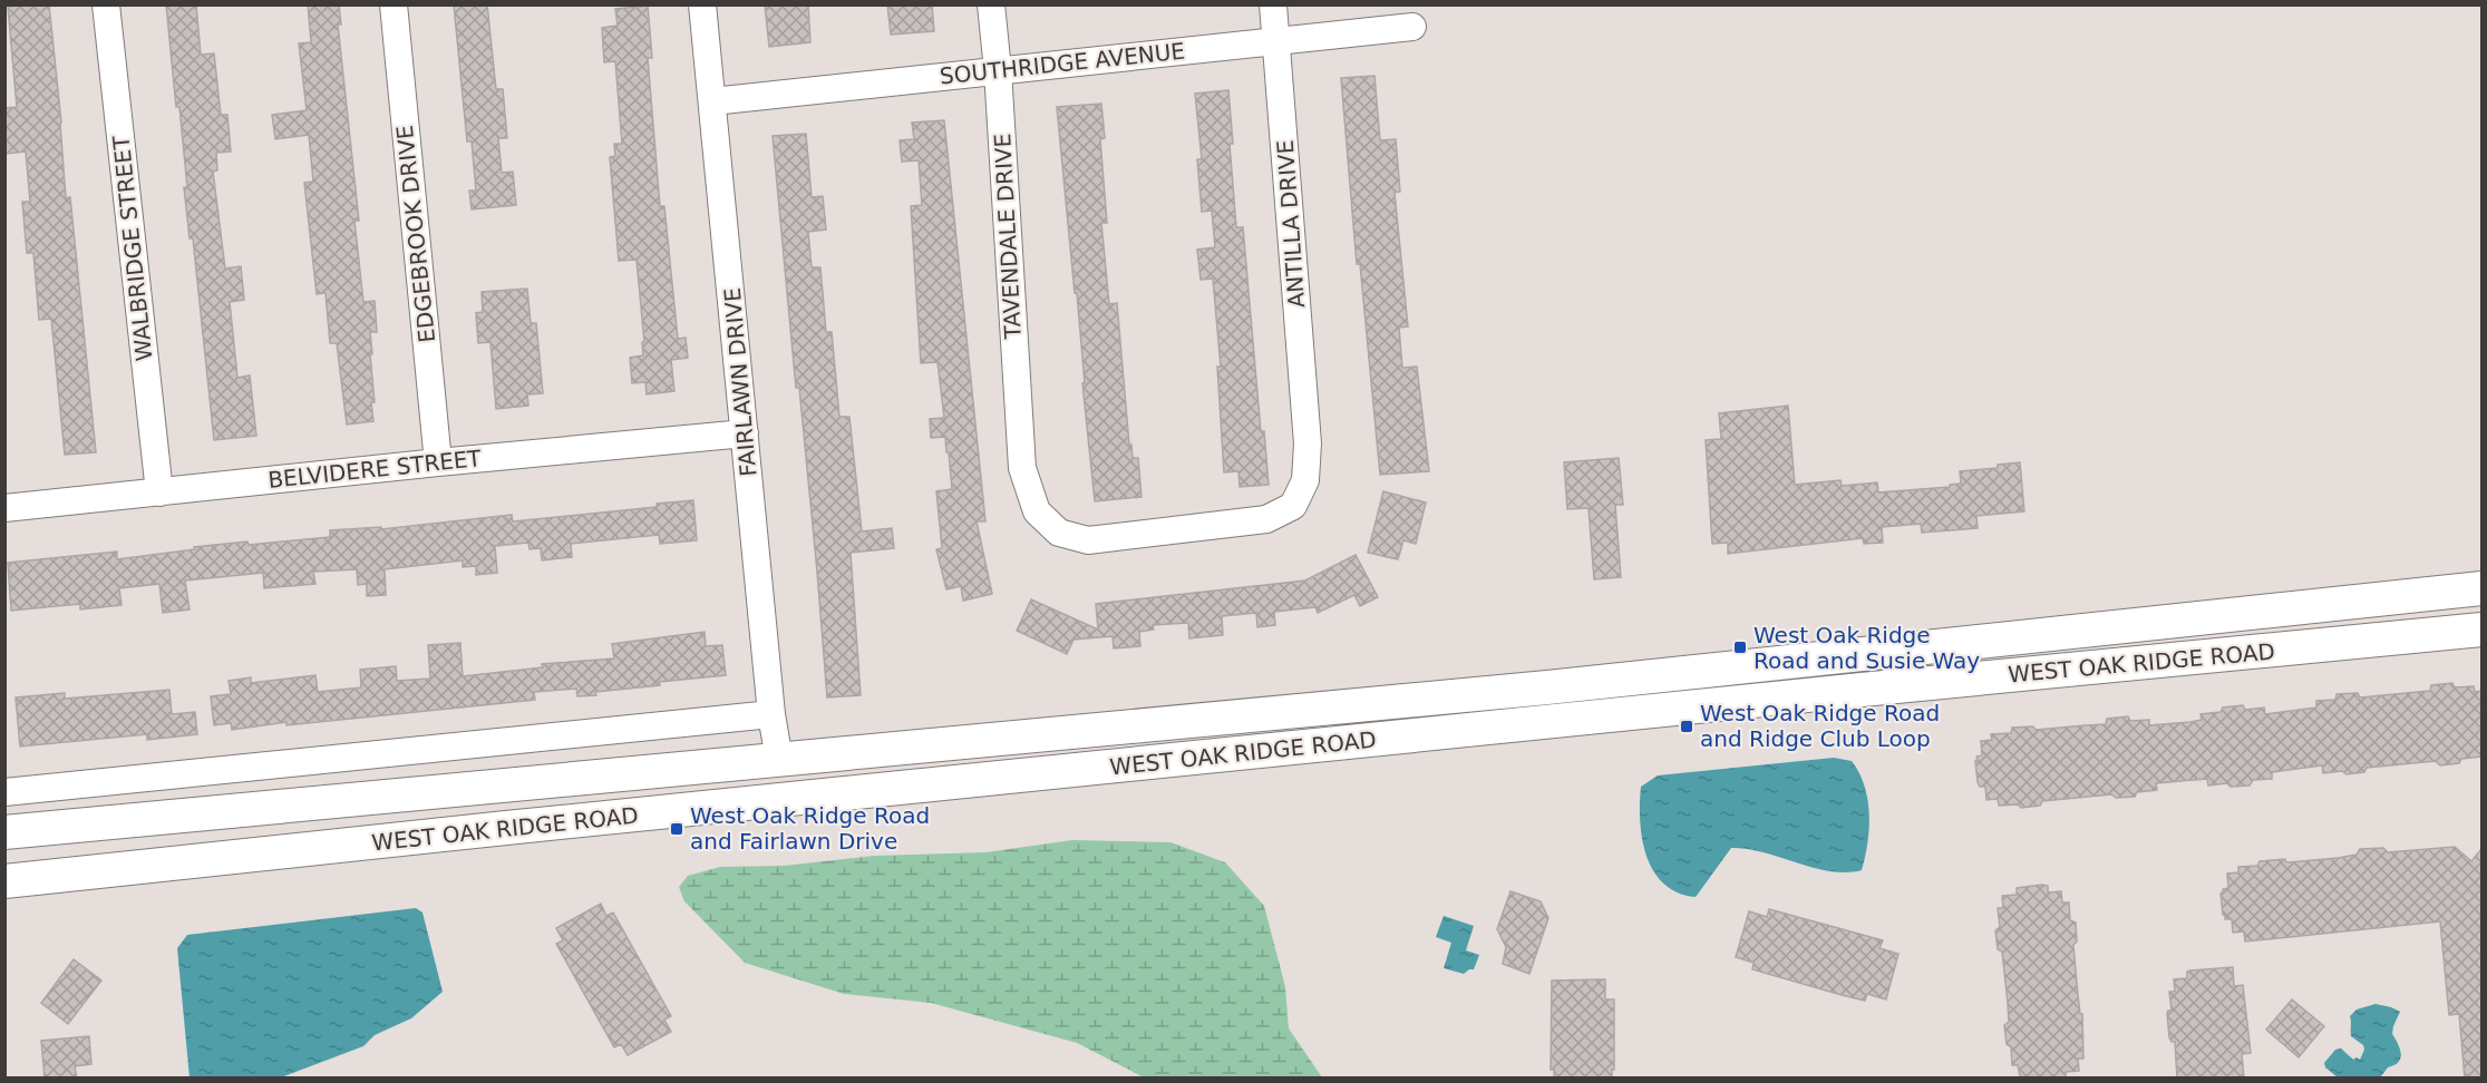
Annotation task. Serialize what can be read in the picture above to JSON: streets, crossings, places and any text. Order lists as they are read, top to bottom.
{
  "streets": {
    "street": [
      "SOUTHRIDGE AVENUE",
      "ANTILLA DRIVE",
      "EDGEBROOK DRIVE",
      "TAVENDALE DRIVE",
      "WALBRIDGE STREET",
      "FAIRLAWN DRIVE",
      "BELVIDERE STREET",
      "WEST OAK RIDGE ROAD"
    ]
  },
  "crossings": [
    ["SOUTHRIDGE AVENUE", "ANTILLA DRIVE"],
    ["SOUTHRIDGE AVENUE", "TAVENDALE DRIVE"],
    ["SOUTHRIDGE AVENUE", "FAIRLAWN DRIVE"],
    ["ANTILLA DRIVE", "TAVENDALE DRIVE"],
    ["EDGEBROOK DRIVE", "BELVIDERE STREET"],
    ["WALBRIDGE STREET", "BELVIDERE STREET"],
    ["FAIRLAWN DRIVE", "BELVIDERE STREET"],
    ["FAIRLAWN DRIVE", "WEST OAK RIDGE ROAD"]
  ],
  "places": {
    "transit": ["West Oak Ridge Road and Susie Way", "West Oak Ridge Road and Ridge Club Loop", "West Oak Ridge Road and Fairlawn Drive"]
  }
}
